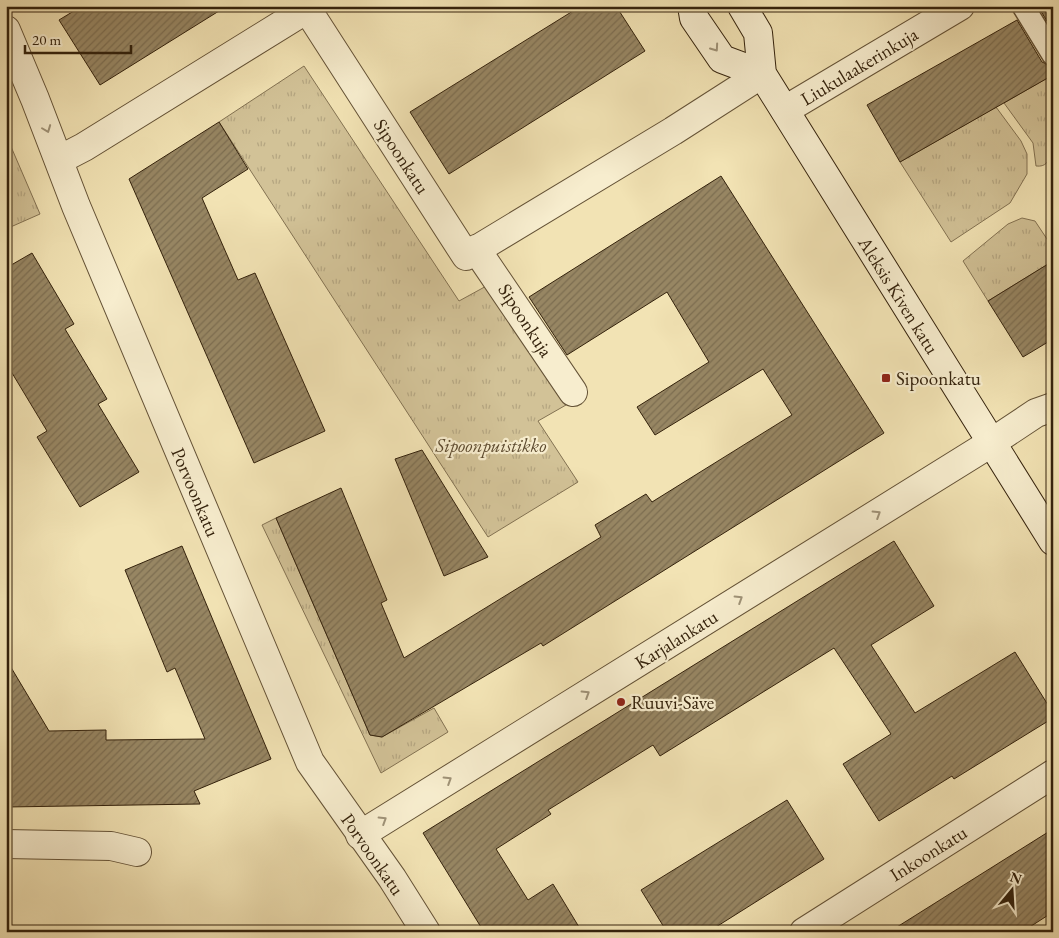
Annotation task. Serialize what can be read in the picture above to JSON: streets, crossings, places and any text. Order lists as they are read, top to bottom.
{
  "streets": {
    "street": [
      "Liukulaakerinkuja",
      "Sipoonkatu",
      "Aleksis Kiven katu",
      "Sipoonkuja",
      "Porvoonkatu",
      "Karjalankatu",
      "Inkoonkatu"
    ]
  },
  "crossings": [
    ["Liukulaakerinkuja", "Aleksis Kiven katu"],
    ["Sipoonkatu", "Sipoonkuja"],
    ["Sipoonkatu", "Porvoonkatu"],
    ["Aleksis Kiven katu", "Karjalankatu"],
    ["Porvoonkatu", "Karjalankatu"]
  ],
  "one_way": ["Karjalankatu"],
  "parks": ["Sipoonpuistikko"],
  "places": {
    "transit": ["Sipoonkatu"],
    "other": ["Ruuvi-Säve"]
  },
  "scale_bar": "20 m",
  "north": "top"
}
